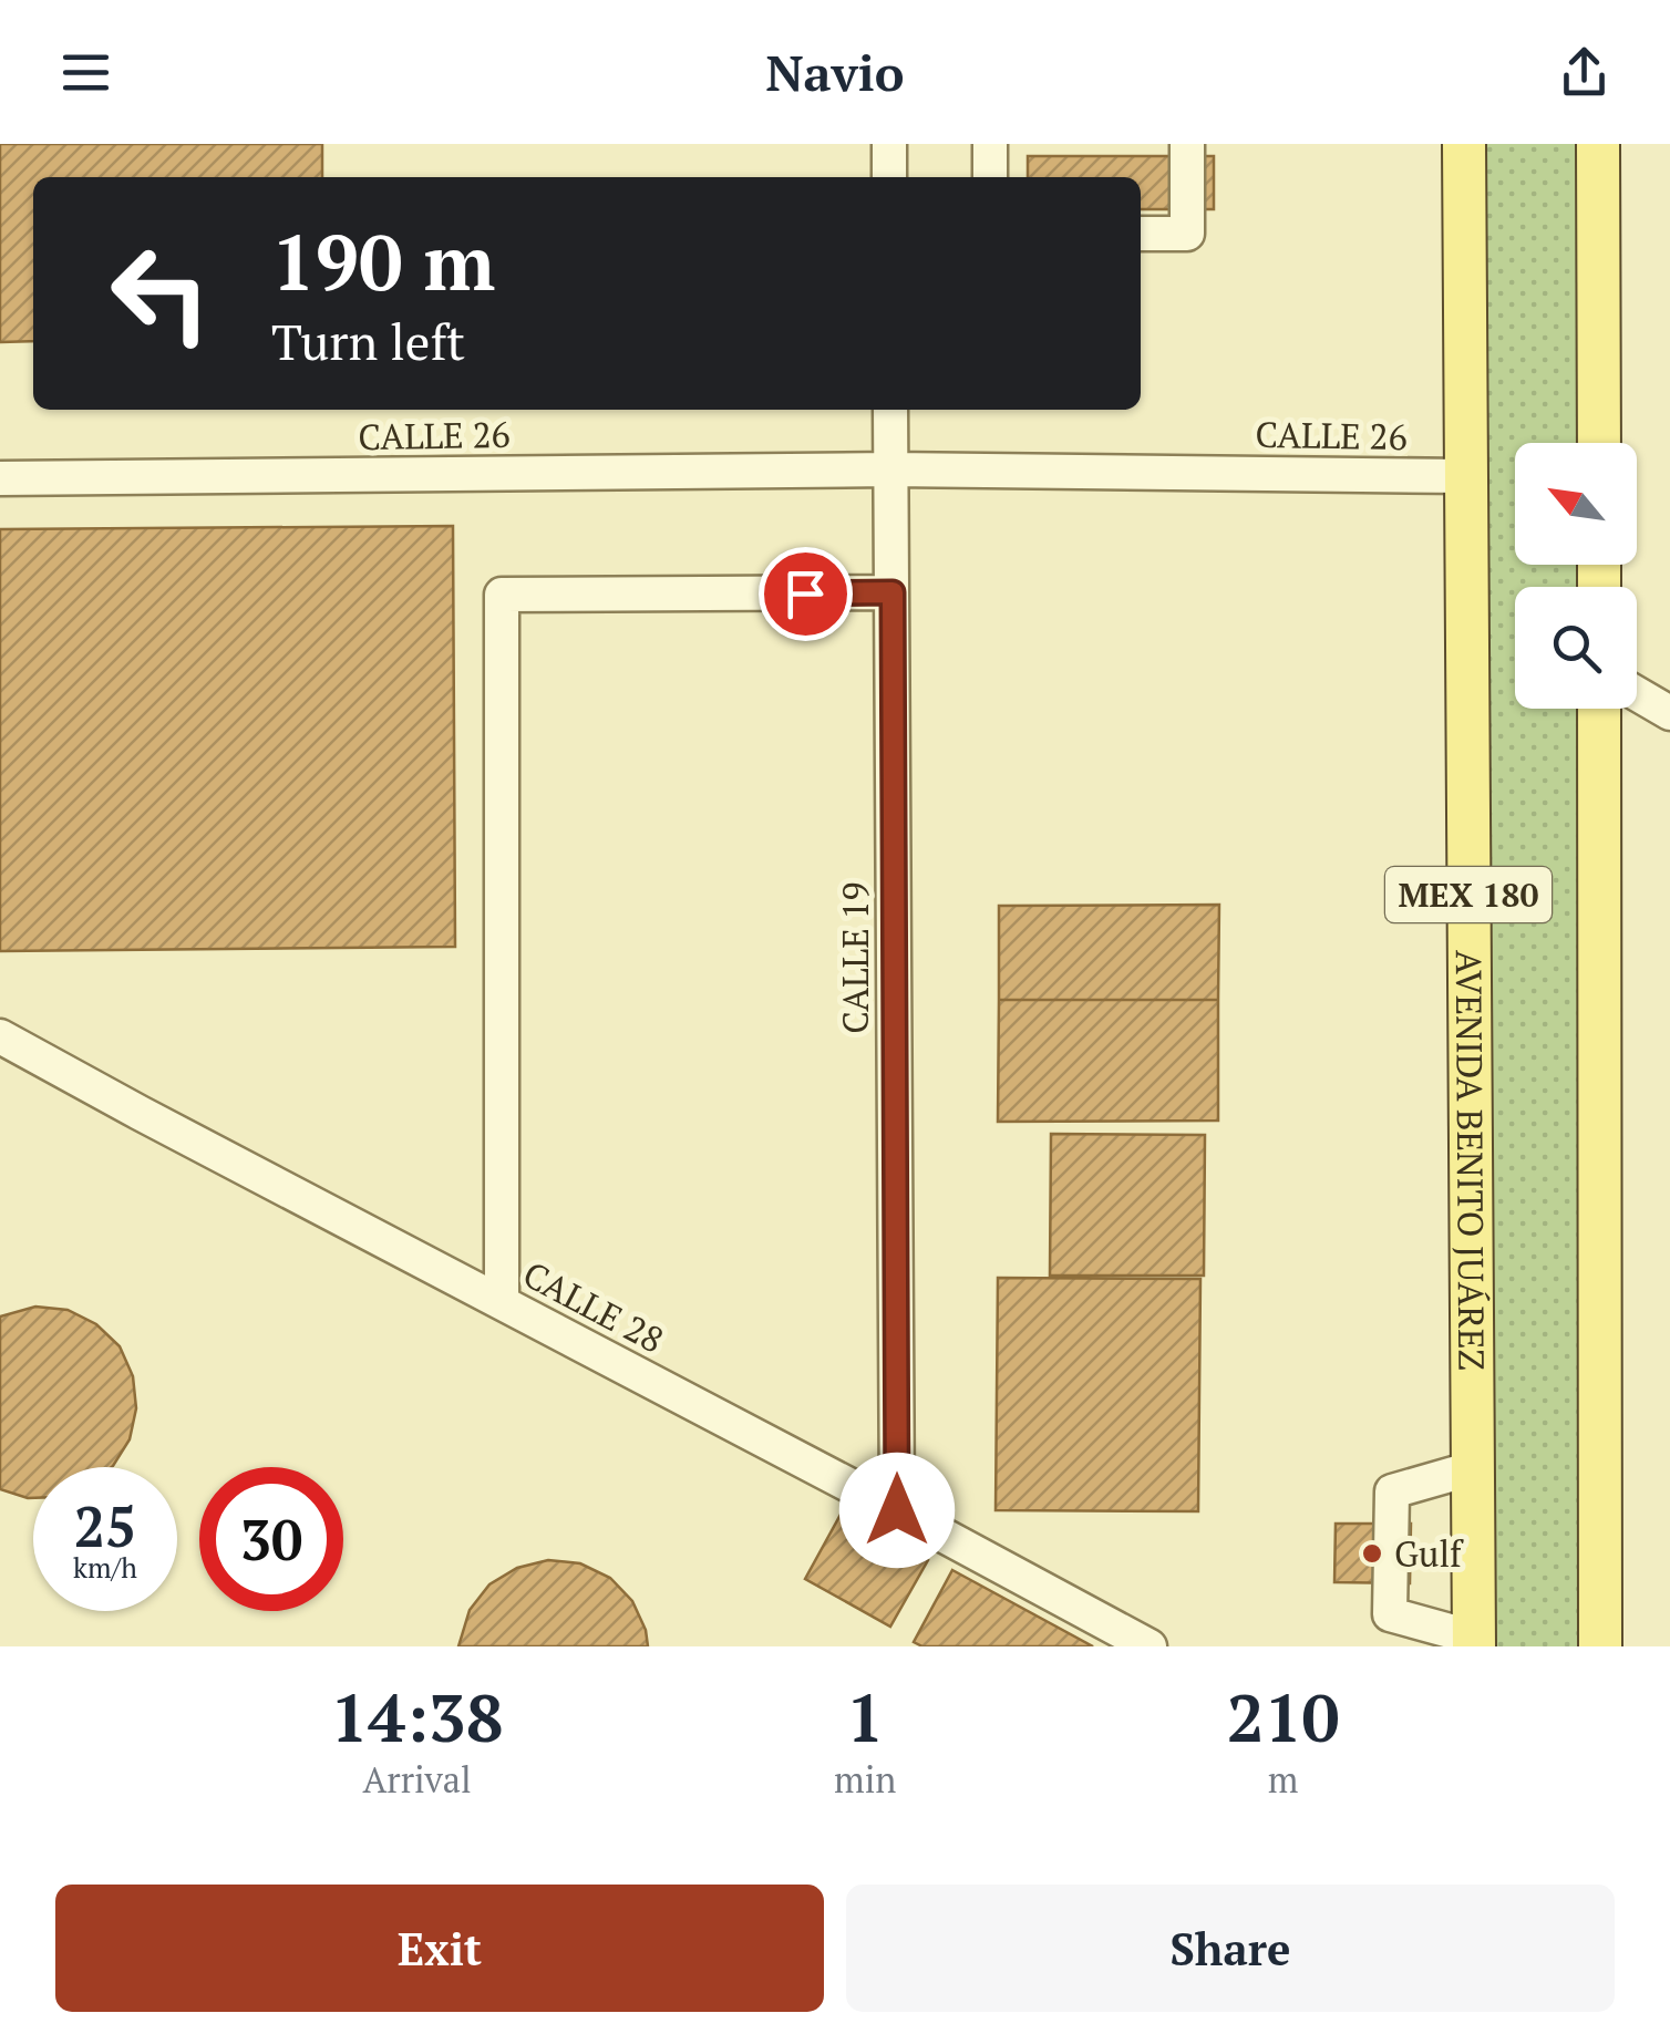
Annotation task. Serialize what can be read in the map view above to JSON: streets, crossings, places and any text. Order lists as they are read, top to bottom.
{
  "streets": {
    "main road": ["MEX 180", "AVENIDA BENITO JUÁREZ"],
    "street": ["CALLE 26", "CALLE 19", "CALLE 28"]
  },
  "crossings": [
    ["CALLE 26", "CALLE 19"],
    ["CALLE 26", "AVENIDA BENITO JUÁREZ"],
    ["CALLE 19", "CALLE 28"]
  ],
  "places": ["Gulf"],
  "north": "top left",
  "page": {
    "header": "Navio",
    "turn": ["190 m", "Turn left"],
    "speed": "25 km/h",
    "limit": "30",
    "eta": [
      "14:38",
      "Arrival",
      "1",
      "min",
      "210",
      "m"
    ],
    "buttons": ["Exit", "Share"]
  }
}
